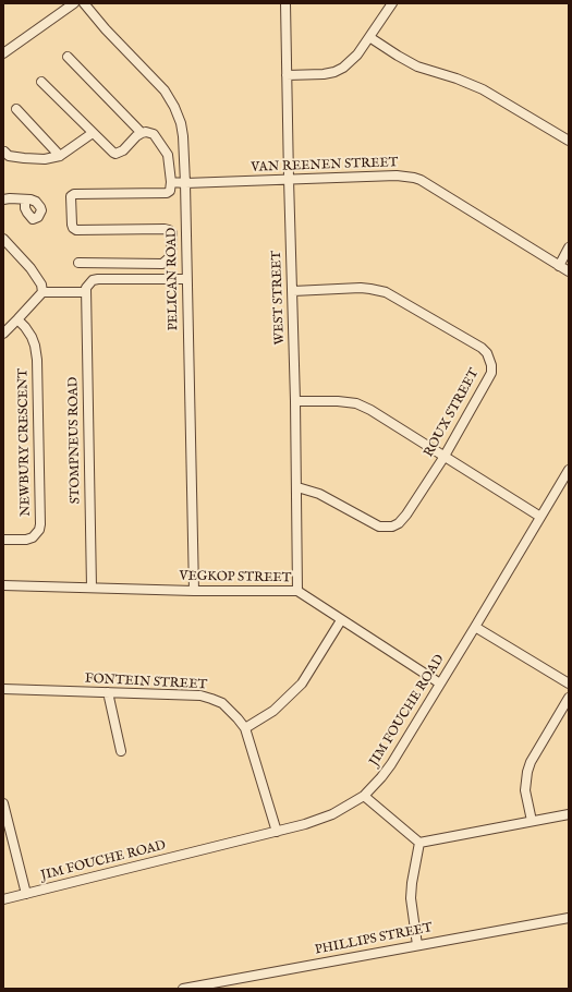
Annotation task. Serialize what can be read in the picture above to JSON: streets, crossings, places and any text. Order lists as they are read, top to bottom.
{
  "streets": {
    "street": [
      "VAN REENEN STREET",
      "PELICAN ROAD",
      "WEST STREET",
      "ROUX STREET",
      "STOMPNEUS ROAD",
      "NEWBURY CRESCENT",
      "VEGKOP STREET",
      "FONTEIN STREET",
      "JIM FOUCHE ROAD",
      "PHILLIPS STREET"
    ]
  },
  "crossings": [
    ["VAN REENEN STREET", "PELICAN ROAD"],
    ["VAN REENEN STREET", "WEST STREET"],
    ["PELICAN ROAD", "VEGKOP STREET"],
    ["WEST STREET", "ROUX STREET"],
    ["WEST STREET", "VEGKOP STREET"],
    ["STOMPNEUS ROAD", "VEGKOP STREET"],
    ["VEGKOP STREET", "JIM FOUCHE ROAD"],
    ["FONTEIN STREET", "JIM FOUCHE ROAD"]
  ]
}
